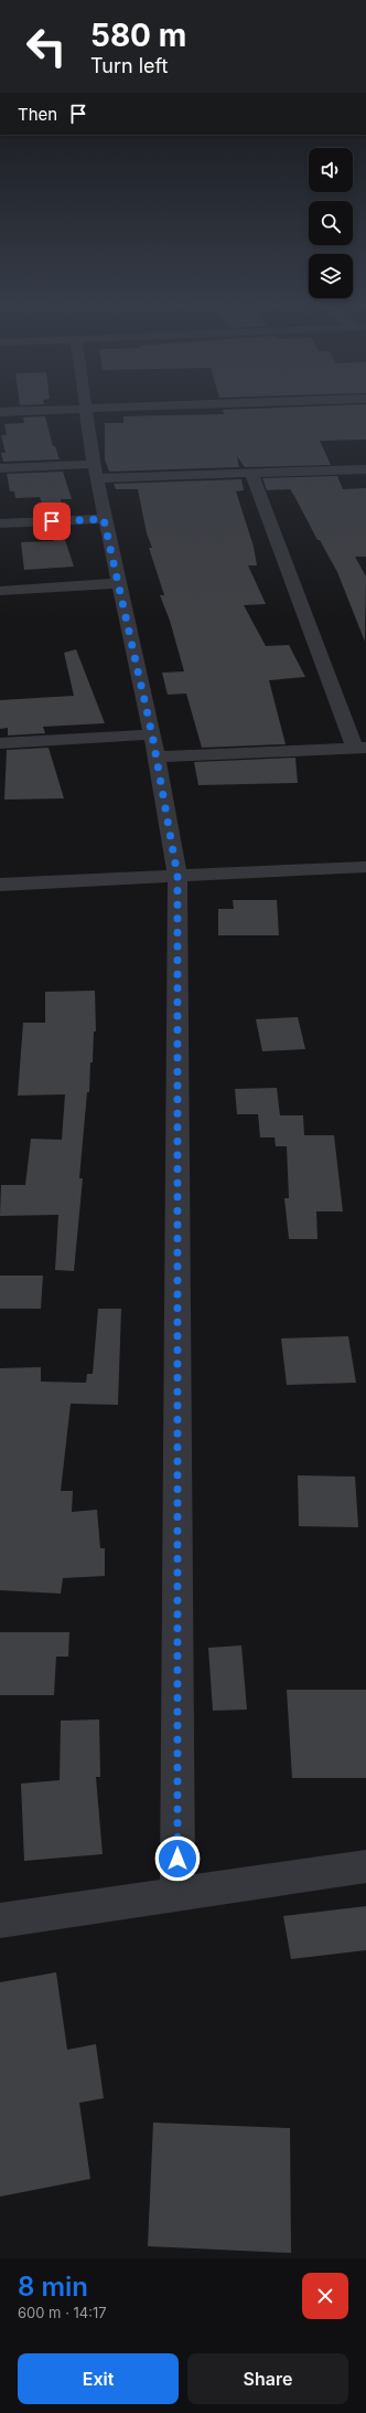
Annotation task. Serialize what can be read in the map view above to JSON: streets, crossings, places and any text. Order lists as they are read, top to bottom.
{
  "page": {
    "turn": ["580 m", "Turn left"],
    "then": "Then",
    "heading": ["8 min", "600 m · 14:17"],
    "buttons": ["Exit", "Share"]
  }
}
